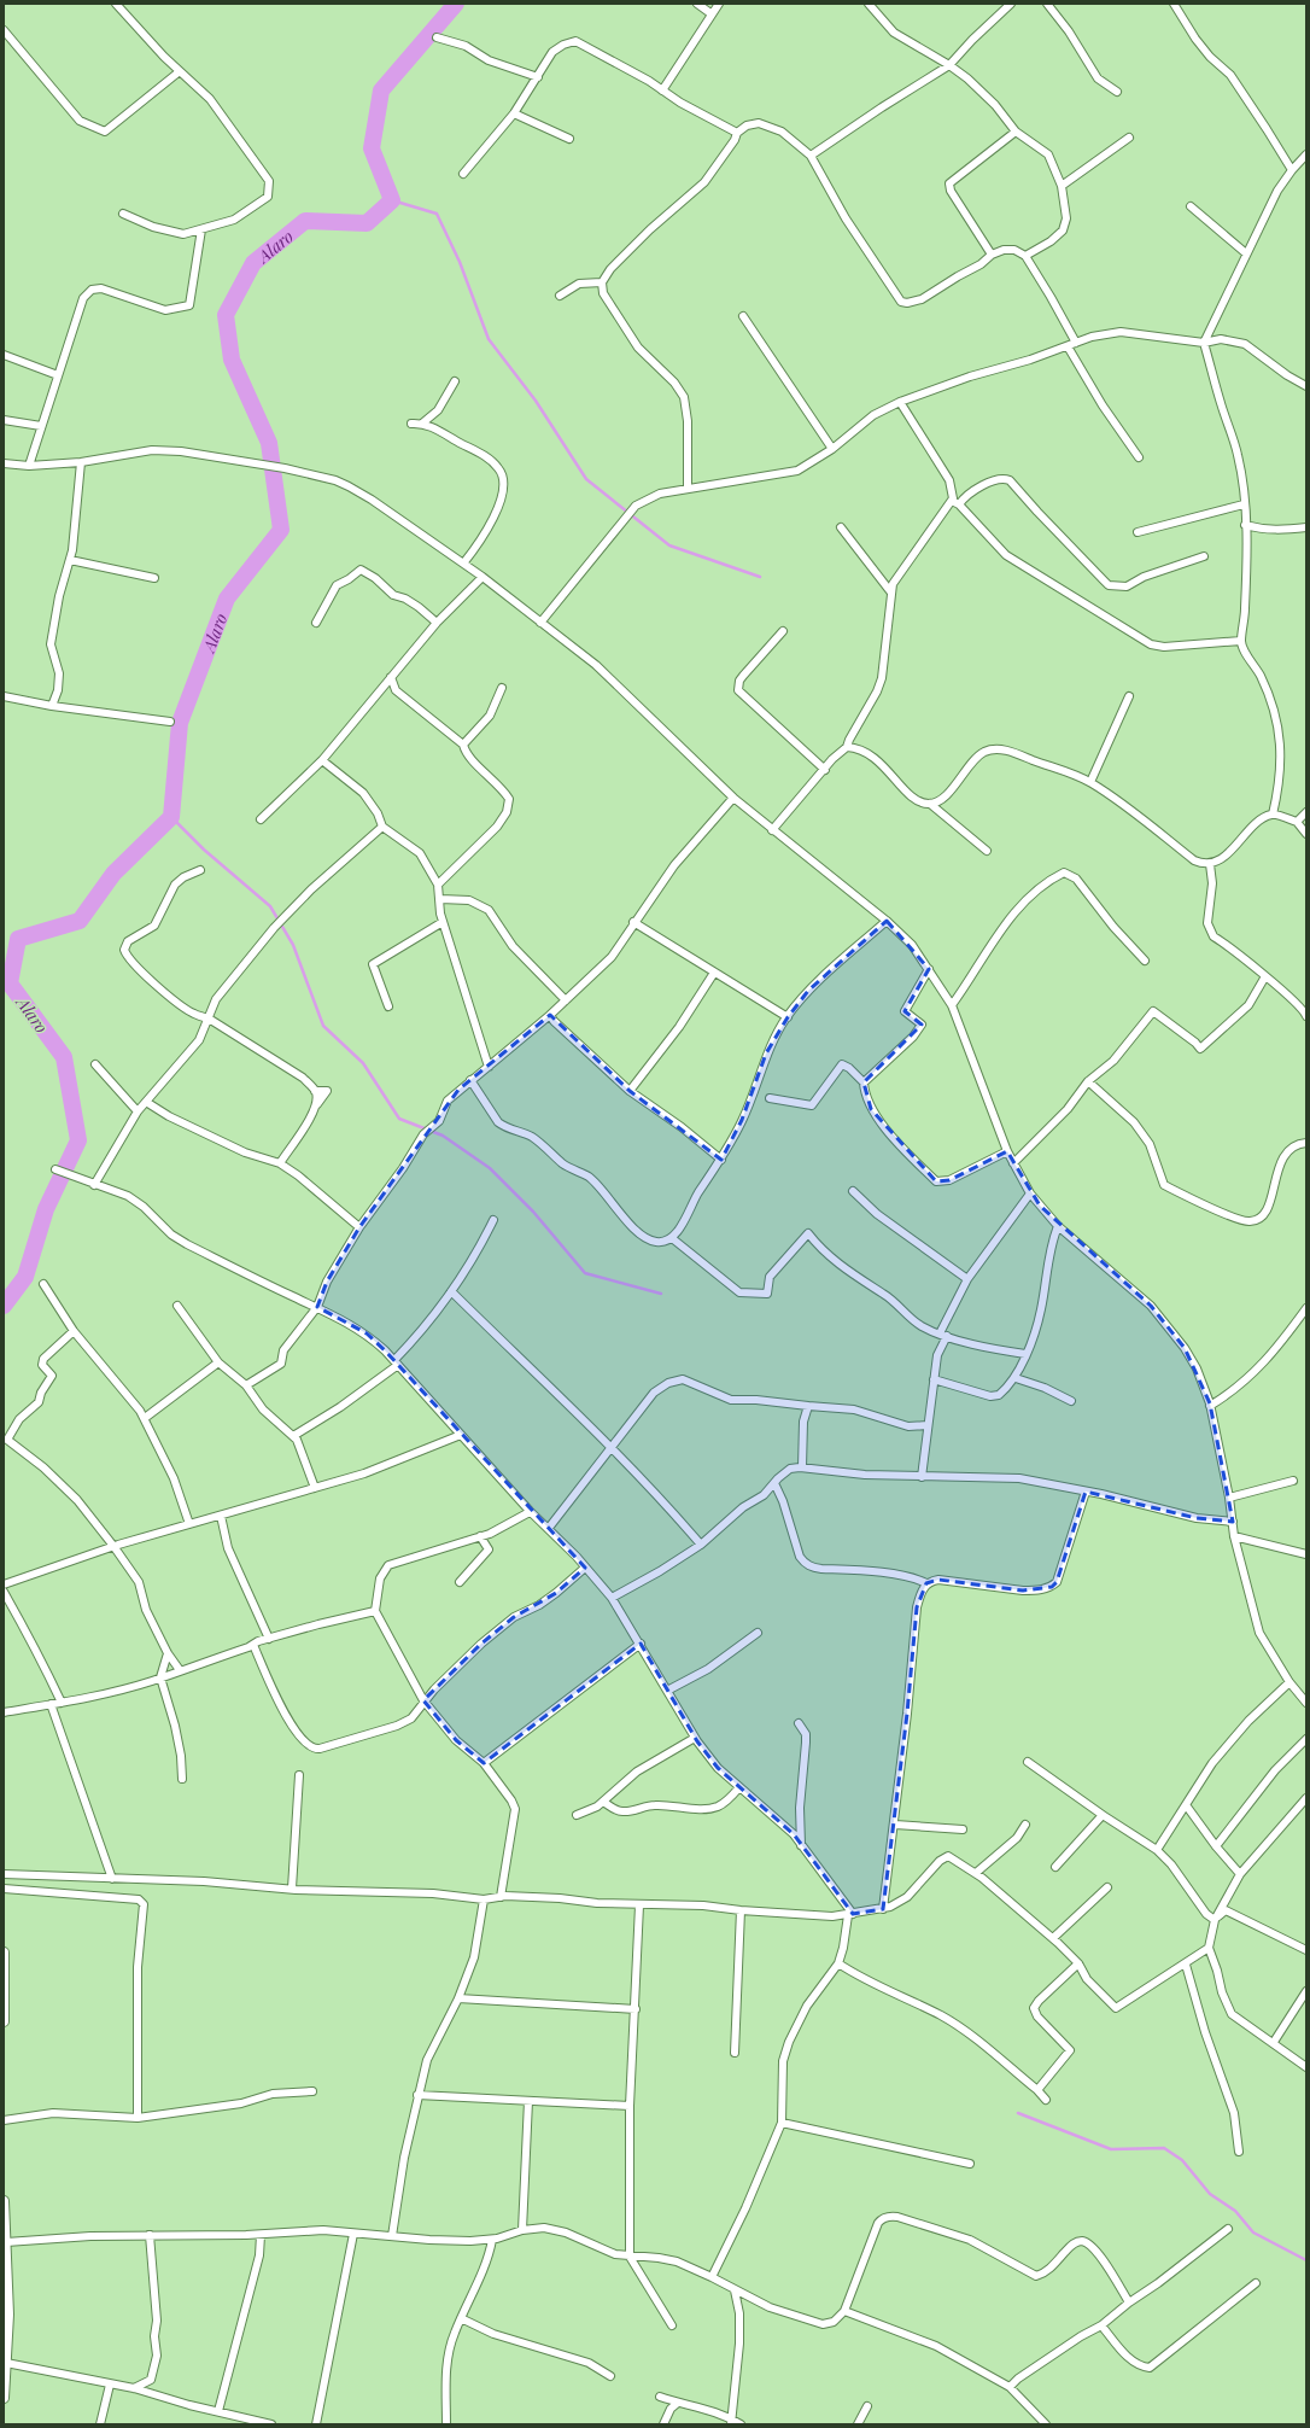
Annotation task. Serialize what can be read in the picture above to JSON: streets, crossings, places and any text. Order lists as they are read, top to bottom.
{
  "water": ["Alaro"]
}
